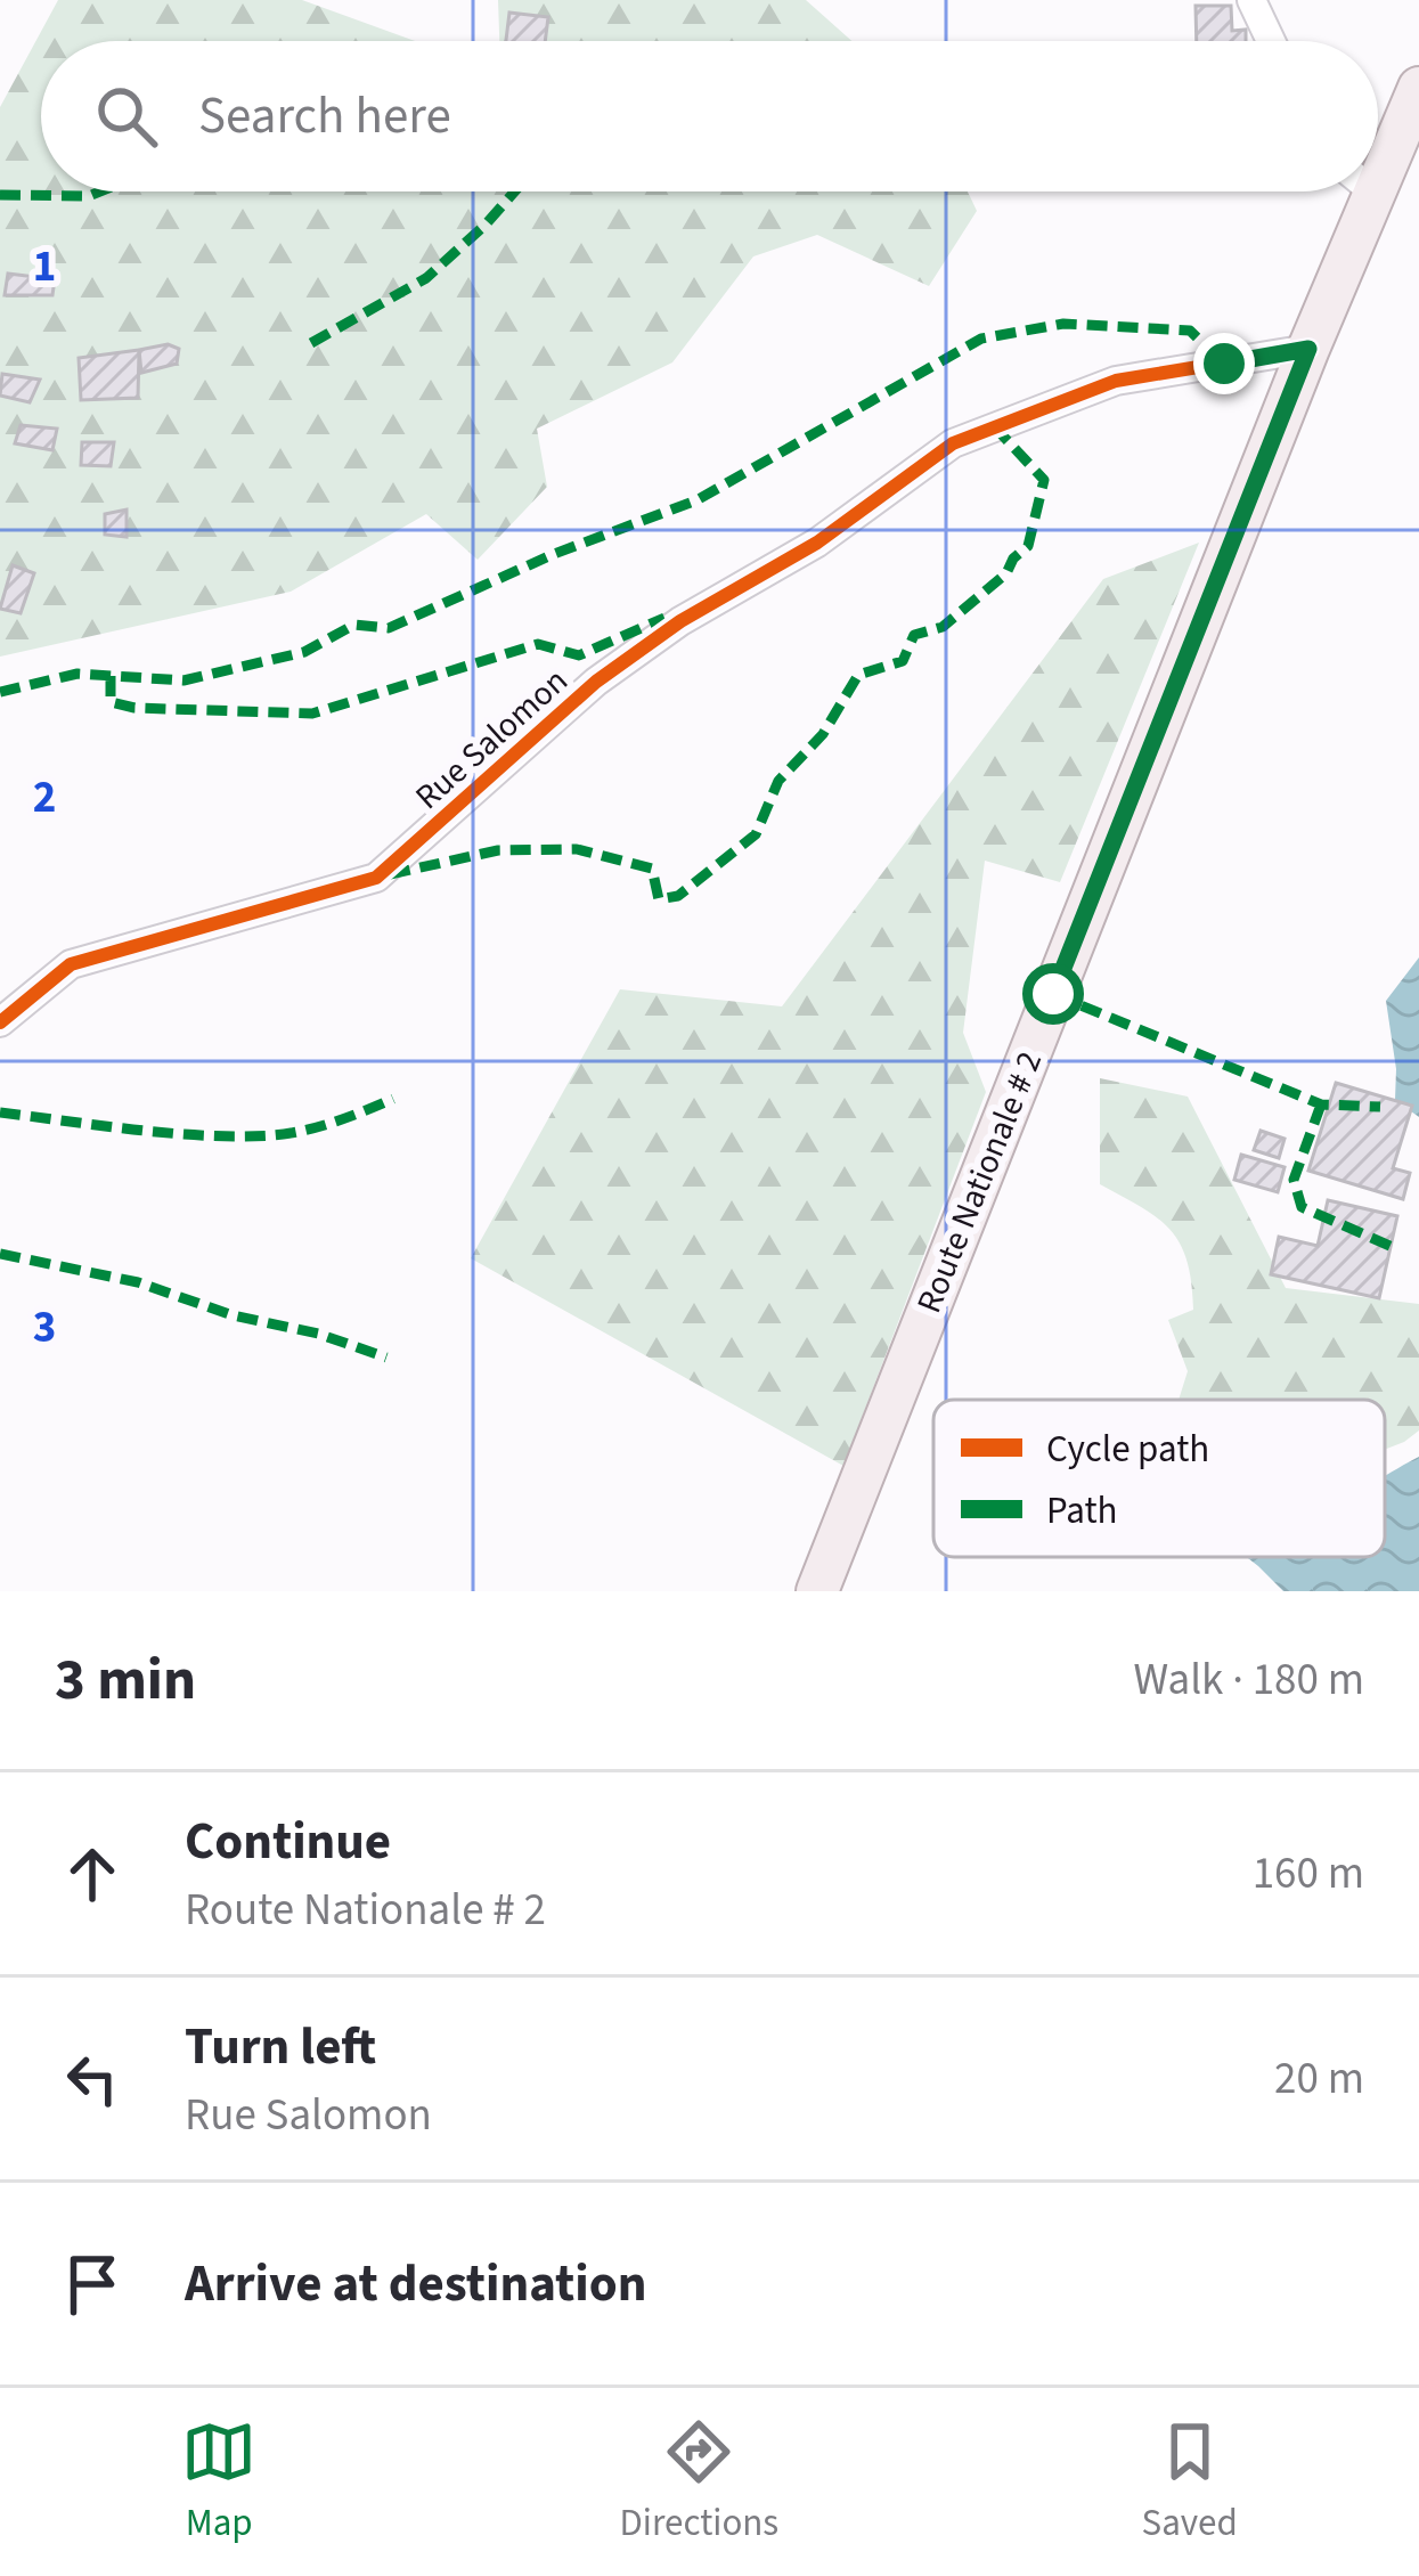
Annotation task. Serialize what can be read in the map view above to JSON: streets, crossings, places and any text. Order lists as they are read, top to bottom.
{
  "streets": {
    "main road": ["Route Nationale # 2"],
    "street": ["Rue Salomon"]
  },
  "crossings": [
    ["Rue Salomon", "Route Nationale # 2"]
  ],
  "legend": ["Cycle path", "Path"],
  "page": {
    "search": "Search here",
    "heading": ["3 min", "Walk · 180 m"],
    "list": [
      ["Continue", "Route Nationale # 2", "160 m"],
      ["Turn left", "Rue Salomon", "20 m"],
      "Arrive at destination"
    ],
    "nav": ["Map", "Directions", "Saved"]
  },
  "grid": {
    "rows": ["1", "2", "3"]
  }
}
